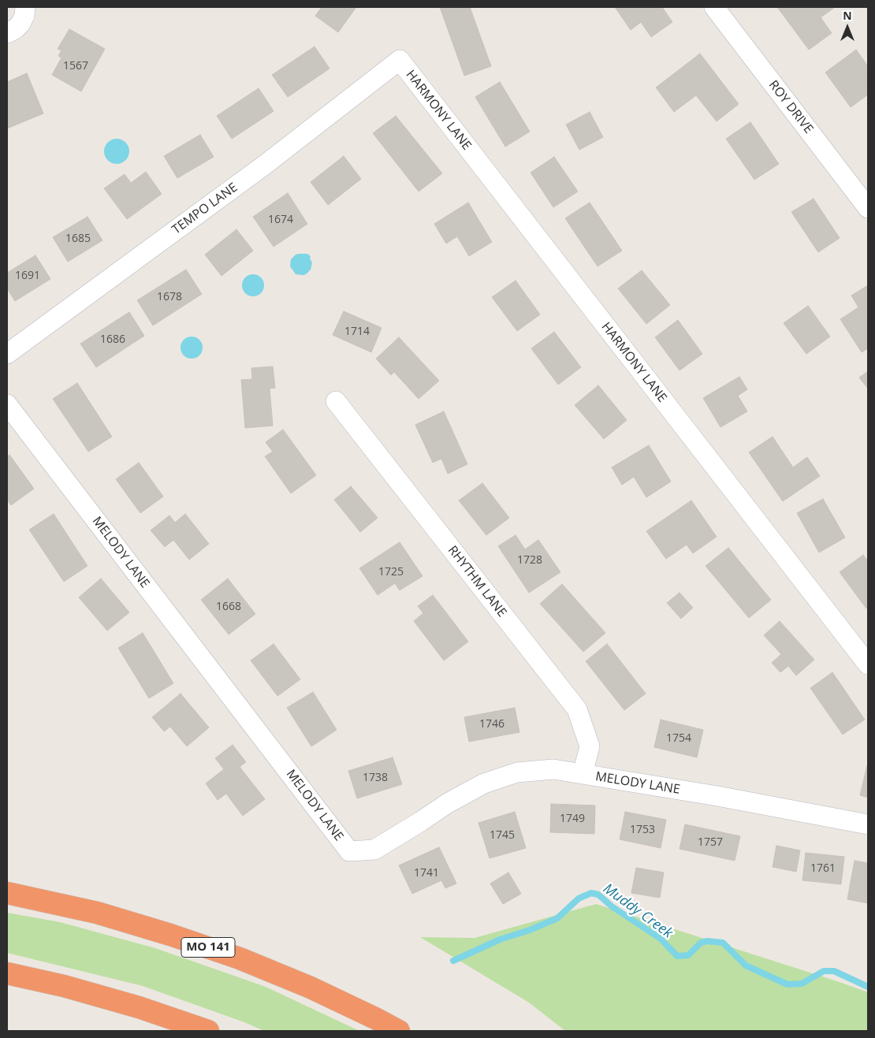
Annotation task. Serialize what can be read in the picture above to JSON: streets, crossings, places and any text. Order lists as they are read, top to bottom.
{
  "streets": {
    "highway": ["MO 141"],
    "street": [
      "ROY DRIVE",
      "HARMONY LANE",
      "TEMPO LANE",
      "MELODY LANE",
      "RHYTHM LANE"
    ]
  },
  "crossings": [
    ["HARMONY LANE", "TEMPO LANE"],
    ["MELODY LANE", "RHYTHM LANE"]
  ],
  "water": ["Muddy Creek"],
  "house_numbers": [
    "1567",
    "1674",
    "1685",
    "1691",
    "1678",
    "1714",
    "1686",
    "1728",
    "1725",
    "1668",
    "1746",
    "1754",
    "1738",
    "1749",
    "1753",
    "1745",
    "1757",
    "1761",
    "1741"
  ],
  "north": "top"
}
